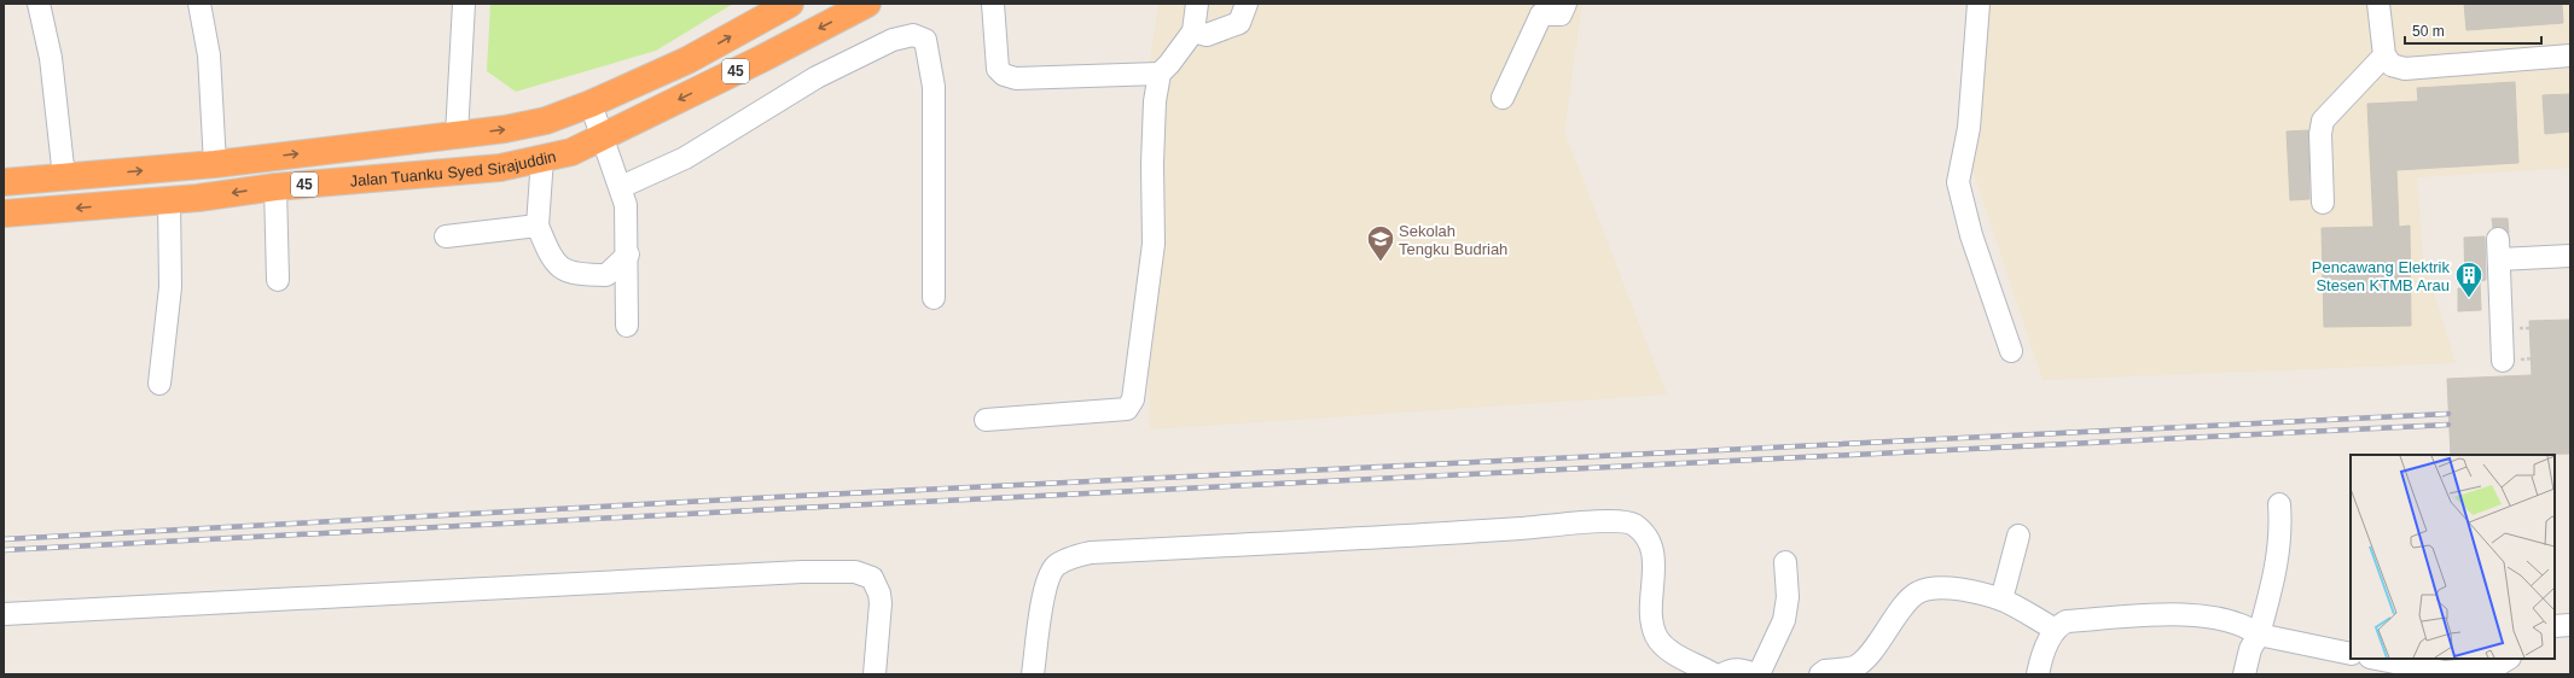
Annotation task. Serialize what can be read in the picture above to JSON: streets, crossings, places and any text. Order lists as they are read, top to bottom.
{
  "streets": {
    "highway": ["45", "Jalan Tuanku Syed Sirajuddin"]
  },
  "places": {
    "school or university": ["Sekolah Tengku Budriah"],
    "building": ["Pencawang Elektrik Stesen KTMB Arau"]
  },
  "scale_bar": "50 m"
}
